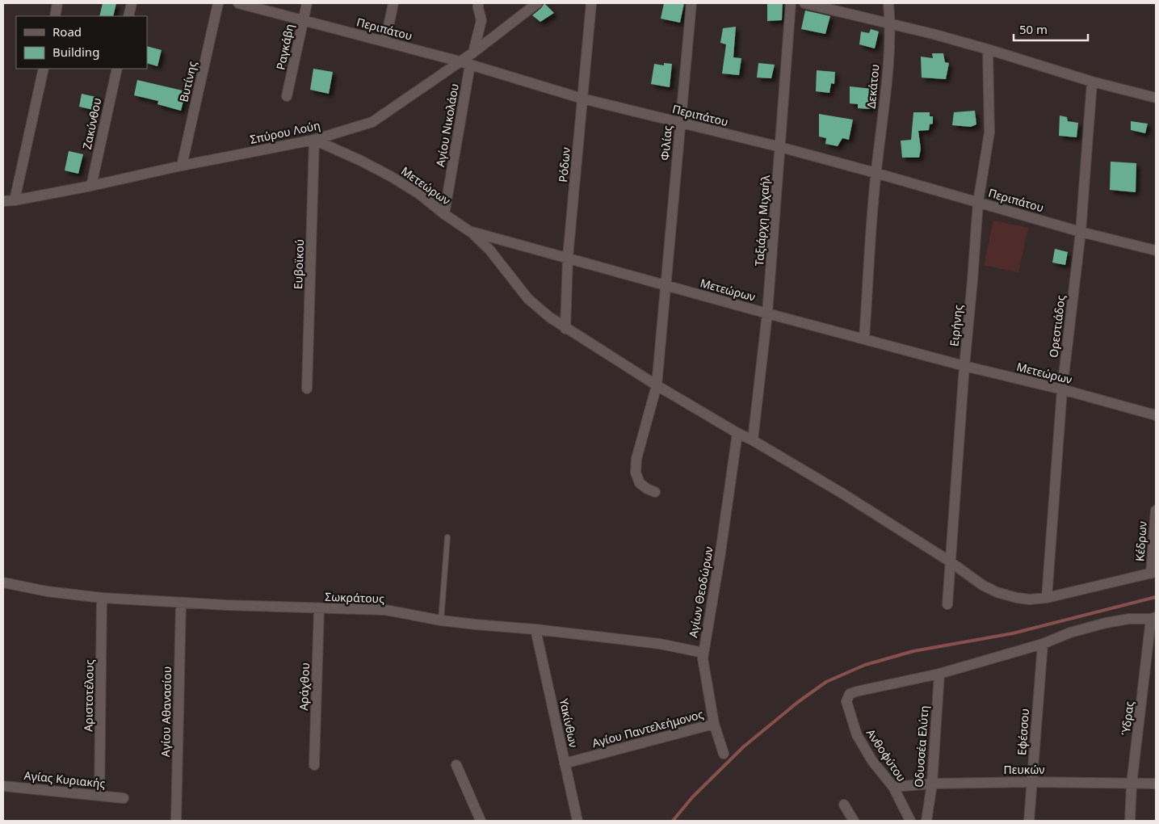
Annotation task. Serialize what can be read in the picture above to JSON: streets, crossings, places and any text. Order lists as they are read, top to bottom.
{
  "streets": {
    "street": [
      "Περιπάτου",
      "Ραγκάβη",
      "Βυτίνης",
      "Δεκάτου",
      "Ζακύνθου",
      "Αγίου Νικολάου",
      "Σπύρου Λούη",
      "Φιλίας",
      "Ρόδων",
      "Μετεώρων",
      "Ταξιάρχη Μιχαήλ",
      "Ευβοϊκού",
      "Ειρήνης",
      "Ορεστιάδος",
      "Κέδρων",
      "Αγίων Θεοδώρων",
      "Σωκράτους",
      "Αράχθου",
      "Αριστοτέλους",
      "Αγίου Αθανασίου",
      "Ύδρας",
      "Υακίνθων",
      "Αγίου Παντελεήμονος",
      "Εφέσσου",
      "Οδυσσέα Ελύτη",
      "Ανθοφύτου",
      "Πευκών",
      "Αγίας Κυριακής"
    ]
  },
  "crossings": [
    ["Περιπάτου", "Ραγκάβη"],
    ["Περιπάτου", "Δεκάτου"],
    ["Περιπάτου", "Αγίου Νικολάου"],
    ["Περιπάτου", "Σπύρου Λούη"],
    ["Περιπάτου", "Φιλίας"],
    ["Περιπάτου", "Ρόδων"],
    ["Περιπάτου", "Ταξιάρχη Μιχαήλ"],
    ["Περιπάτου", "Ειρήνης"],
    ["Περιπάτου", "Ορεστιάδος"],
    ["Βυτίνης", "Σπύρου Λούη"],
    ["Δεκάτου", "Μετεώρων"],
    ["Ζακύνθου", "Σπύρου Λούη"],
    ["Αγίου Νικολάου", "Μετεώρων"],
    ["Σπύρου Λούη", "Μετεώρων"],
    ["Σπύρου Λούη", "Ευβοϊκού"],
    ["Φιλίας", "Μετεώρων"],
    ["Ρόδων", "Μετεώρων"],
    ["Μετεώρων", "Ταξιάρχη Μιχαήλ"],
    ["Μετεώρων", "Ευβοϊκού"],
    ["Μετεώρων", "Ειρήνης"],
    ["Μετεώρων", "Ορεστιάδος"],
    ["Αγίων Θεοδώρων", "Σωκράτους"],
    ["Αγίων Θεοδώρων", "Αγίου Παντελεήμονος"],
    ["Σωκράτους", "Αράχθου"],
    ["Σωκράτους", "Αριστοτέλους"],
    ["Σωκράτους", "Αγίου Αθανασίου"],
    ["Σωκράτους", "Υακίνθων"],
    ["Αριστοτέλους", "Αγίας Κυριακής"],
    ["Ύδρας", "Πευκών"],
    ["Υακίνθων", "Αγίου Παντελεήμονος"],
    ["Εφέσσου", "Πευκών"],
    ["Οδυσσέα Ελύτη", "Ανθοφύτου"],
    ["Οδυσσέα Ελύτη", "Πευκών"],
    ["Ανθοφύτου", "Πευκών"]
  ],
  "legend": ["Road", "Building"],
  "scale_bar": "50 m"
}
